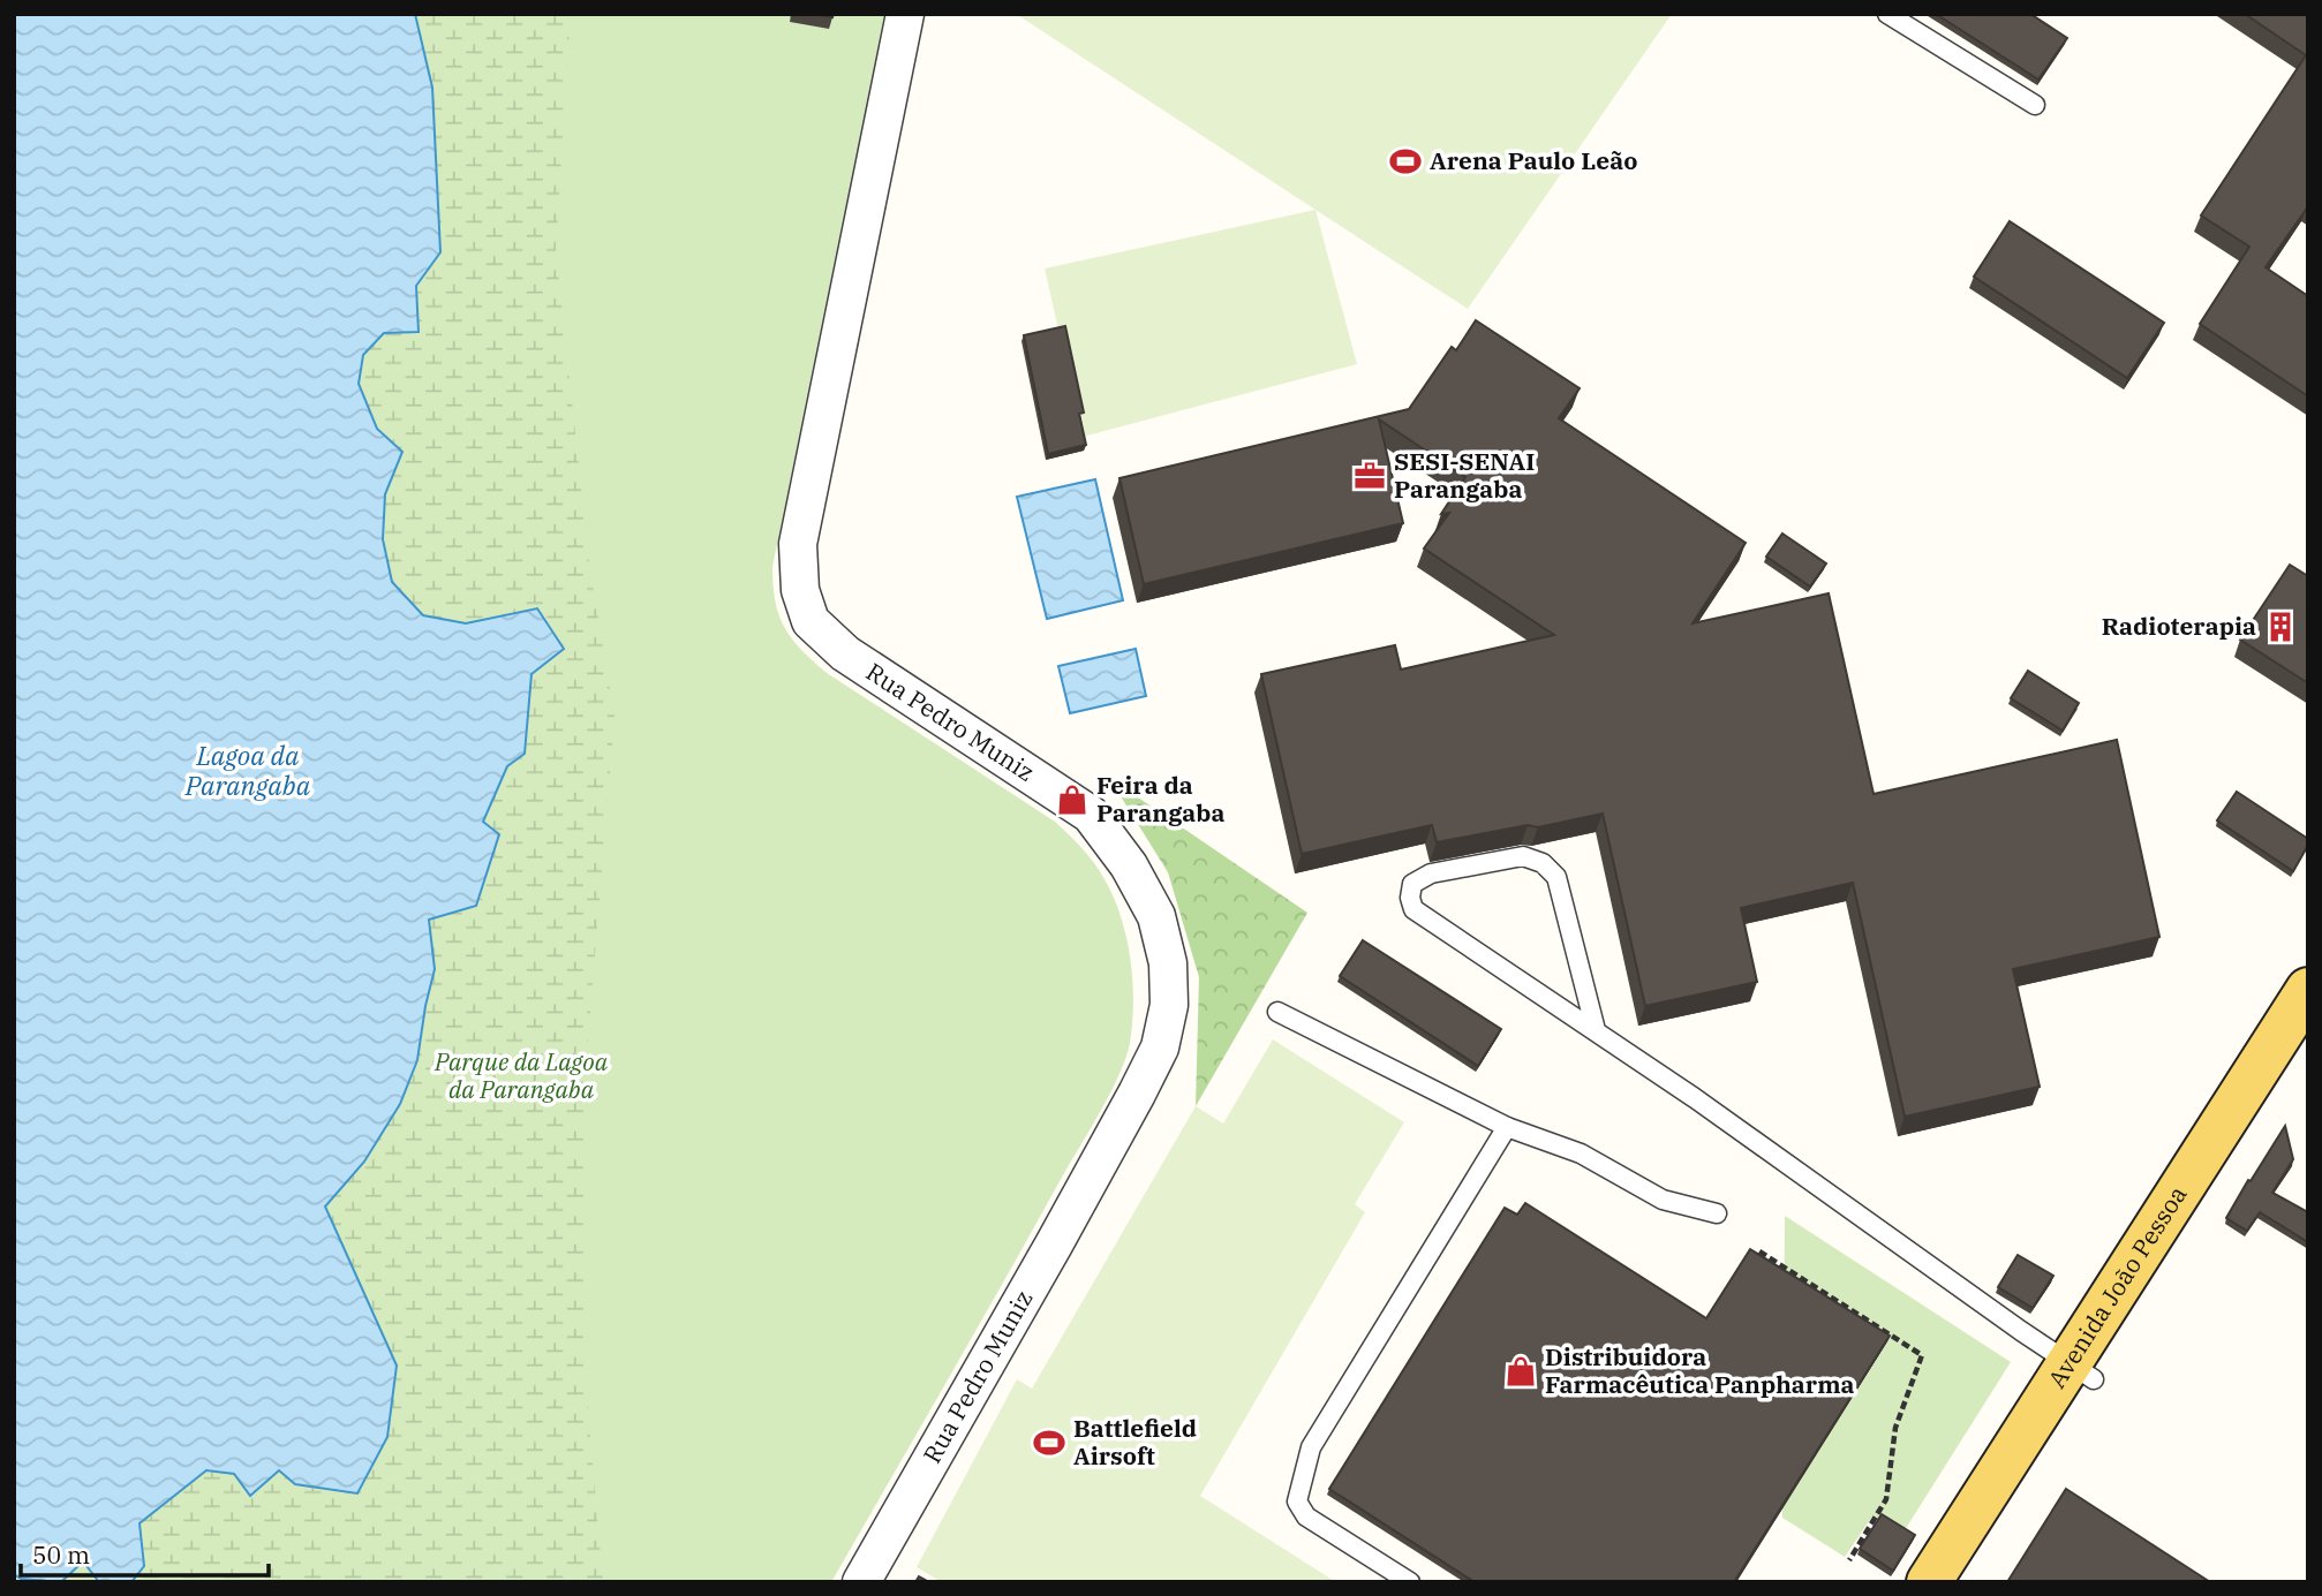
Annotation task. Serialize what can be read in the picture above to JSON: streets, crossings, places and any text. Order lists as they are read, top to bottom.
{
  "streets": {
    "main road": ["Avenida João Pessoa"],
    "street": ["Rua Pedro Muniz"]
  },
  "water": ["Lagoa da Parangaba"],
  "parks": ["Parque da Lagoa da Parangaba"],
  "places": {
    "sports": ["Arena Paulo Leão", "Battlefield Airsoft"],
    "office": ["SESI-SENAI Parangaba"],
    "building": ["Radioterapia"],
    "shop": ["Feira da Parangaba", "Distribuidora Farmacêutica Panpharma"]
  },
  "scale_bar": "50 m"
}
